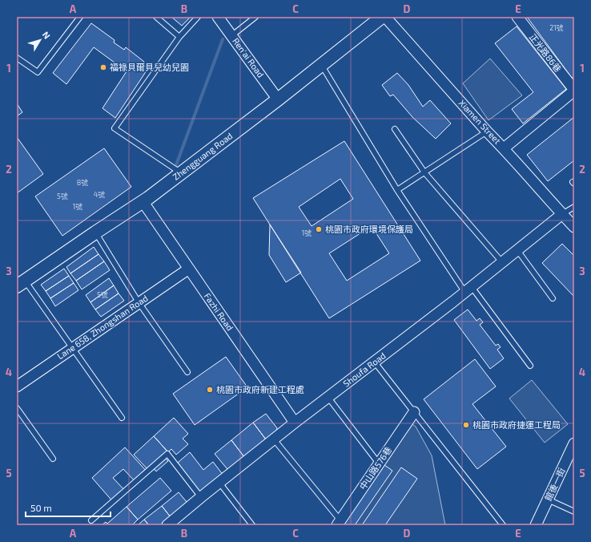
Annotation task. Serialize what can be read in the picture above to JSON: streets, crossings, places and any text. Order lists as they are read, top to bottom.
{
  "streets": {
    "street": [
      "正光路86巷",
      "Ren'ai Road",
      "Xiamen Street",
      "Zhengguang Road",
      "Fazhi Road",
      "Lane 658, Zhongshan Road",
      "Shoufa Road",
      "中山路576巷",
      "館後一街"
    ]
  },
  "crossings": [
    ["Ren'ai Road", "Zhengguang Road"],
    ["Xiamen Street", "Shoufa Road"],
    ["Zhengguang Road", "Fazhi Road"],
    ["Fazhi Road", "Lane 658, Zhongshan Road"],
    ["Fazhi Road", "Shoufa Road"]
  ],
  "places": [
    "福祿貝爾貝兒幼兒園",
    "桃園市政府環境保護局",
    "桃園市政府新建工程處",
    "桃園市政府捷運工程局"
  ],
  "house_numbers": [
    "21號",
    "8號",
    "4號",
    "5號",
    "1號",
    "1號",
    "5號"
  ],
  "scale_bar": "50 m",
  "north": "top right",
  "grid": {
    "columns": [
      "A",
      "B",
      "C",
      "D",
      "E"
    ],
    "rows": [
      "1",
      "2",
      "3",
      "4",
      "5"
    ]
  }
}
